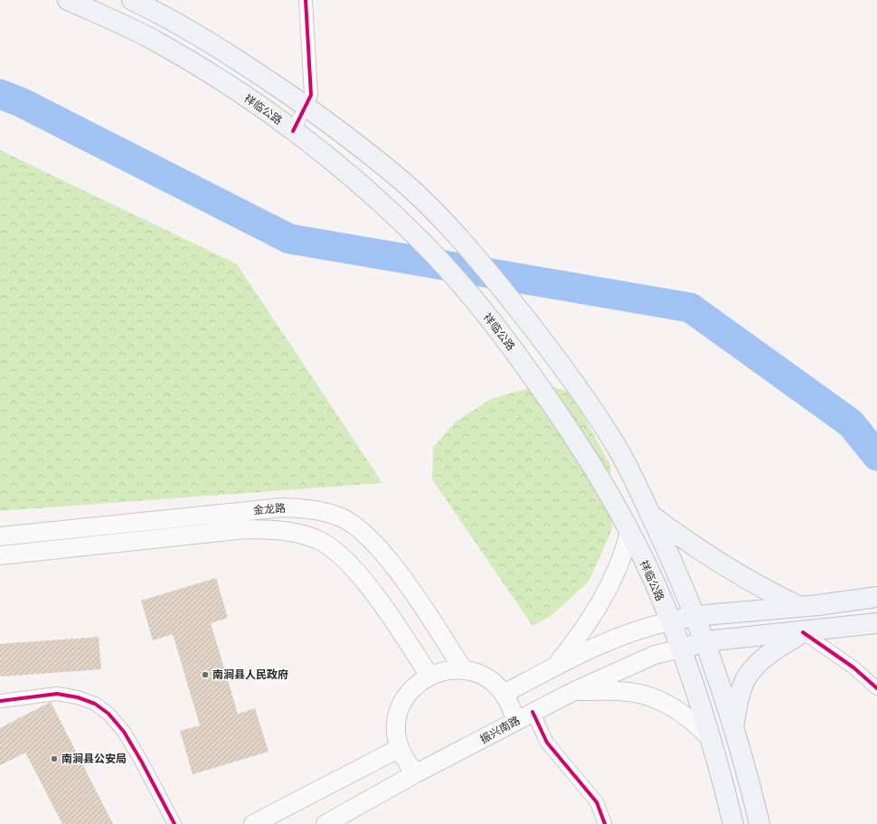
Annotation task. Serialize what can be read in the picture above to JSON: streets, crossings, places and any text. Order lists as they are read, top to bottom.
{
  "streets": {
    "highway": ["祥临公路"],
    "main road": ["金龙路", "振兴南路"]
  },
  "crossings": [
    ["祥临公路", "振兴南路"],
    ["金龙路", "振兴南路"]
  ],
  "places": ["南涧县人民政府", "南涧县公安局"]
}
